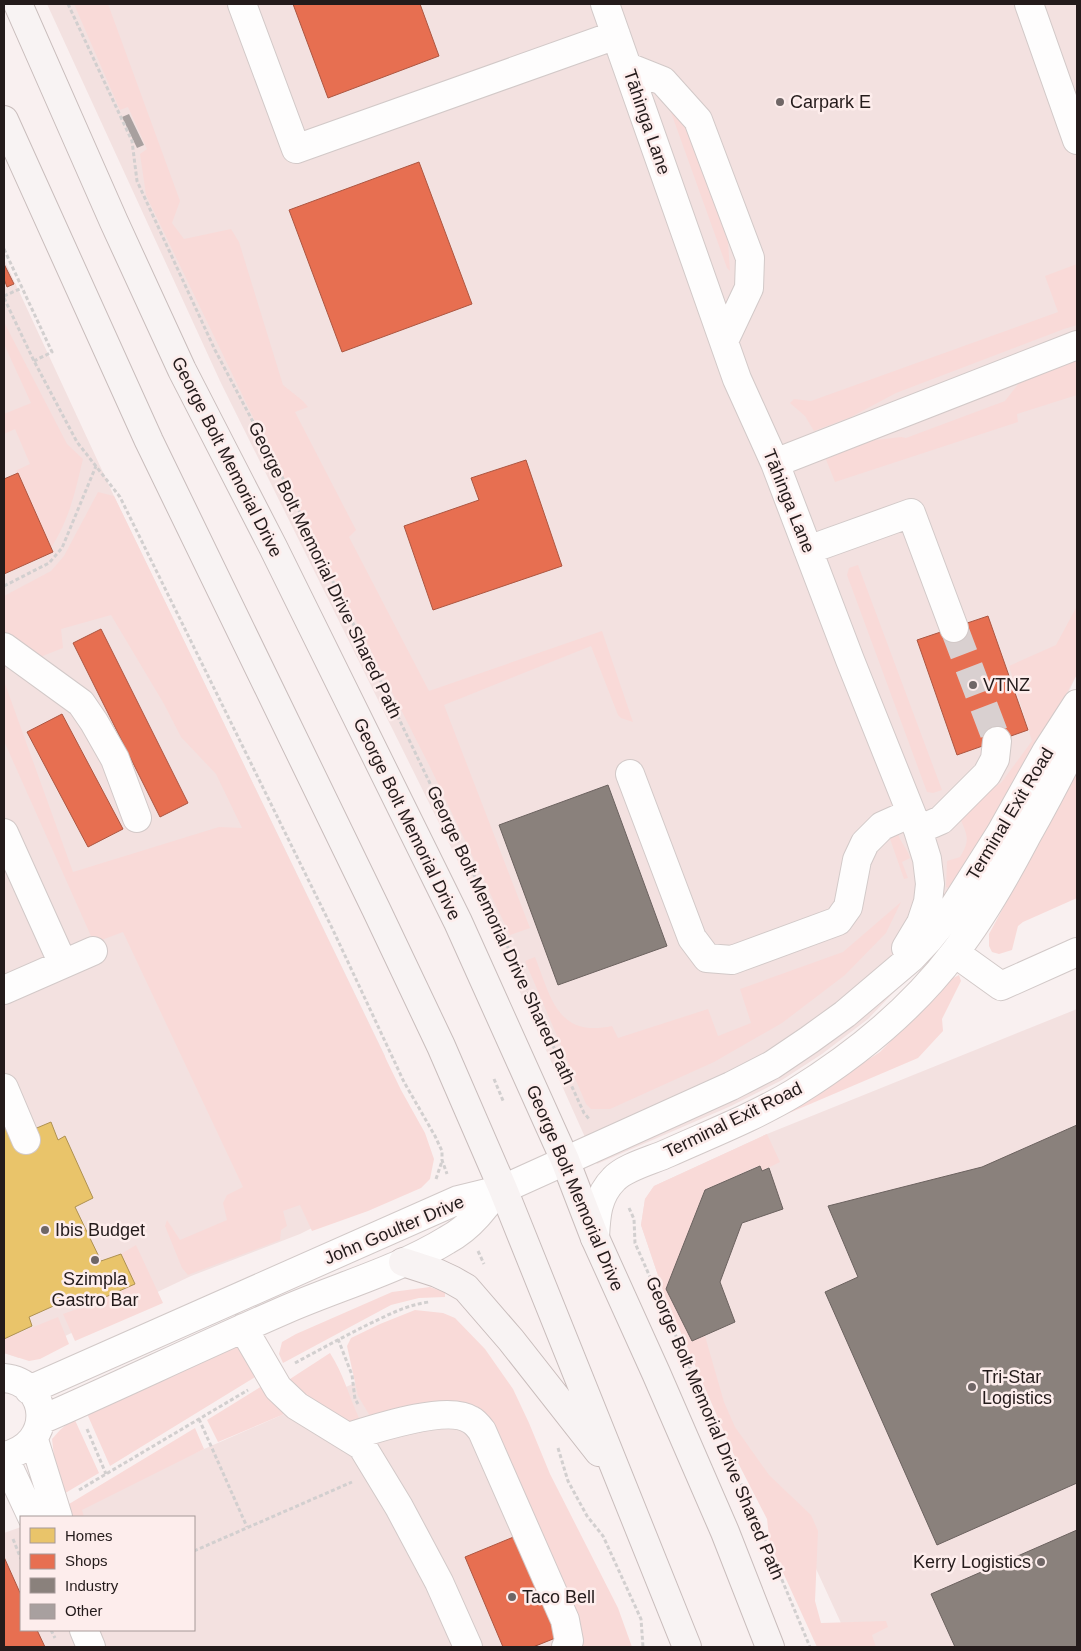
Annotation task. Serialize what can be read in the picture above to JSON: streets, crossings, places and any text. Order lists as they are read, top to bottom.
{
  "streets": {
    "main road": ["George Bolt Memorial Drive"],
    "street": ["Tāhinga Lane", "Terminal Exit Road", "John Goulter Drive"],
    "path": ["George Bolt Memorial Drive Shared Path"]
  },
  "crossings": [
    ["Tāhinga Lane", "Terminal Exit Road"],
    ["George Bolt Memorial Drive", "Terminal Exit Road"],
    ["Terminal Exit Road", "John Goulter Drive"]
  ],
  "places": [
    "Carpark E",
    "VTNZ",
    "Ibis Budget",
    "Szimpla Gastro Bar",
    "Tri-Star Logistics",
    "Kerry Logistics",
    "Taco Bell"
  ],
  "legend": [
    "Homes",
    "Shops",
    "Industry",
    "Other"
  ]
}
